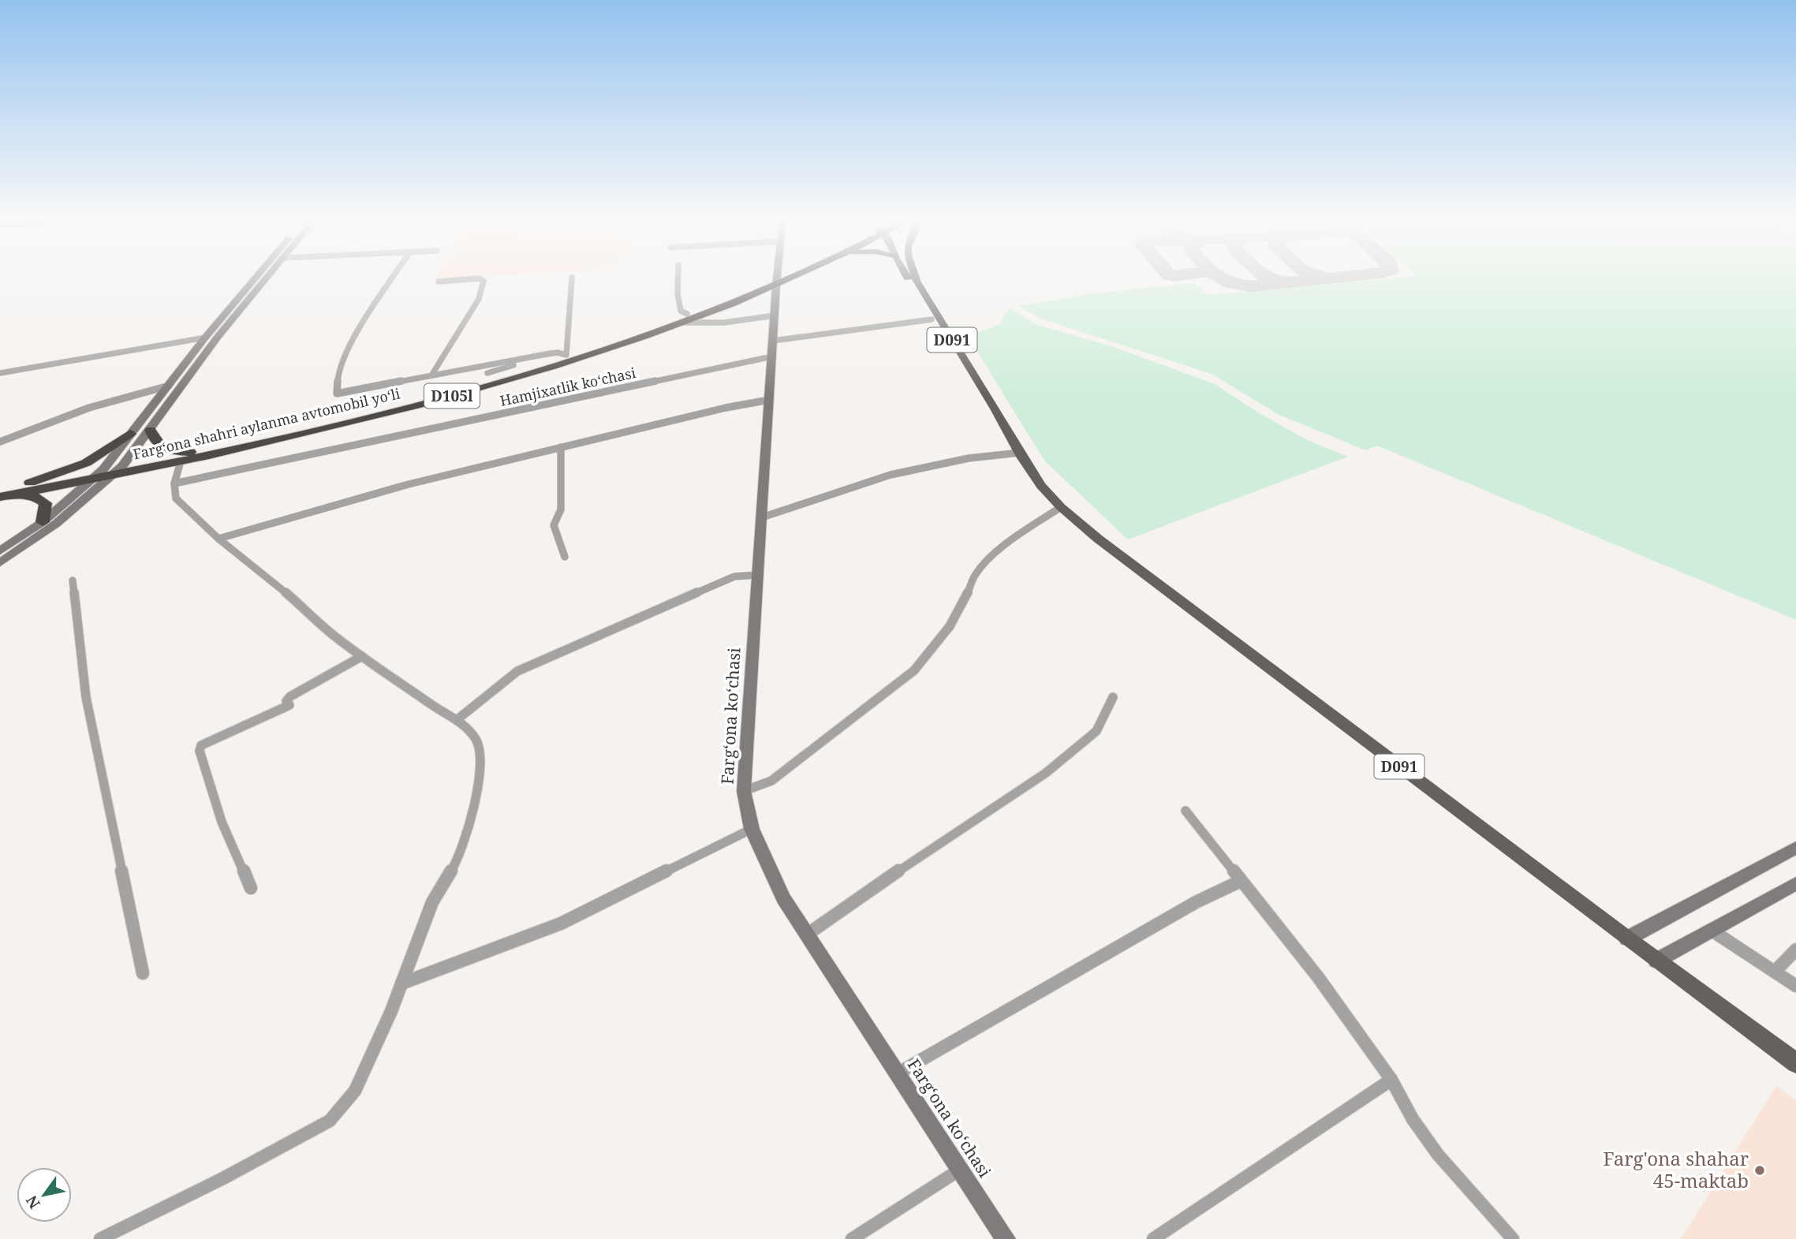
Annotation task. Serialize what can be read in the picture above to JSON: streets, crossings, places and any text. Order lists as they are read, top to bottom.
{
  "streets": {
    "highway": ["D105l", "Fargʻona shahri aylanma avtomobil yoʻli"],
    "main road": ["D091"],
    "street": ["Hamjixatlik koʻchasi", "Fargʻona koʻchasi"]
  },
  "crossings": [
    ["Hamjixatlik koʻchasi", "Fargʻona koʻchasi"],
    ["Fargʻona shahri aylanma avtomobil yoʻli", "Fargʻona koʻchasi"]
  ],
  "places": ["Farg'ona shahar 45-maktab"],
  "north": "bottom left"
}
